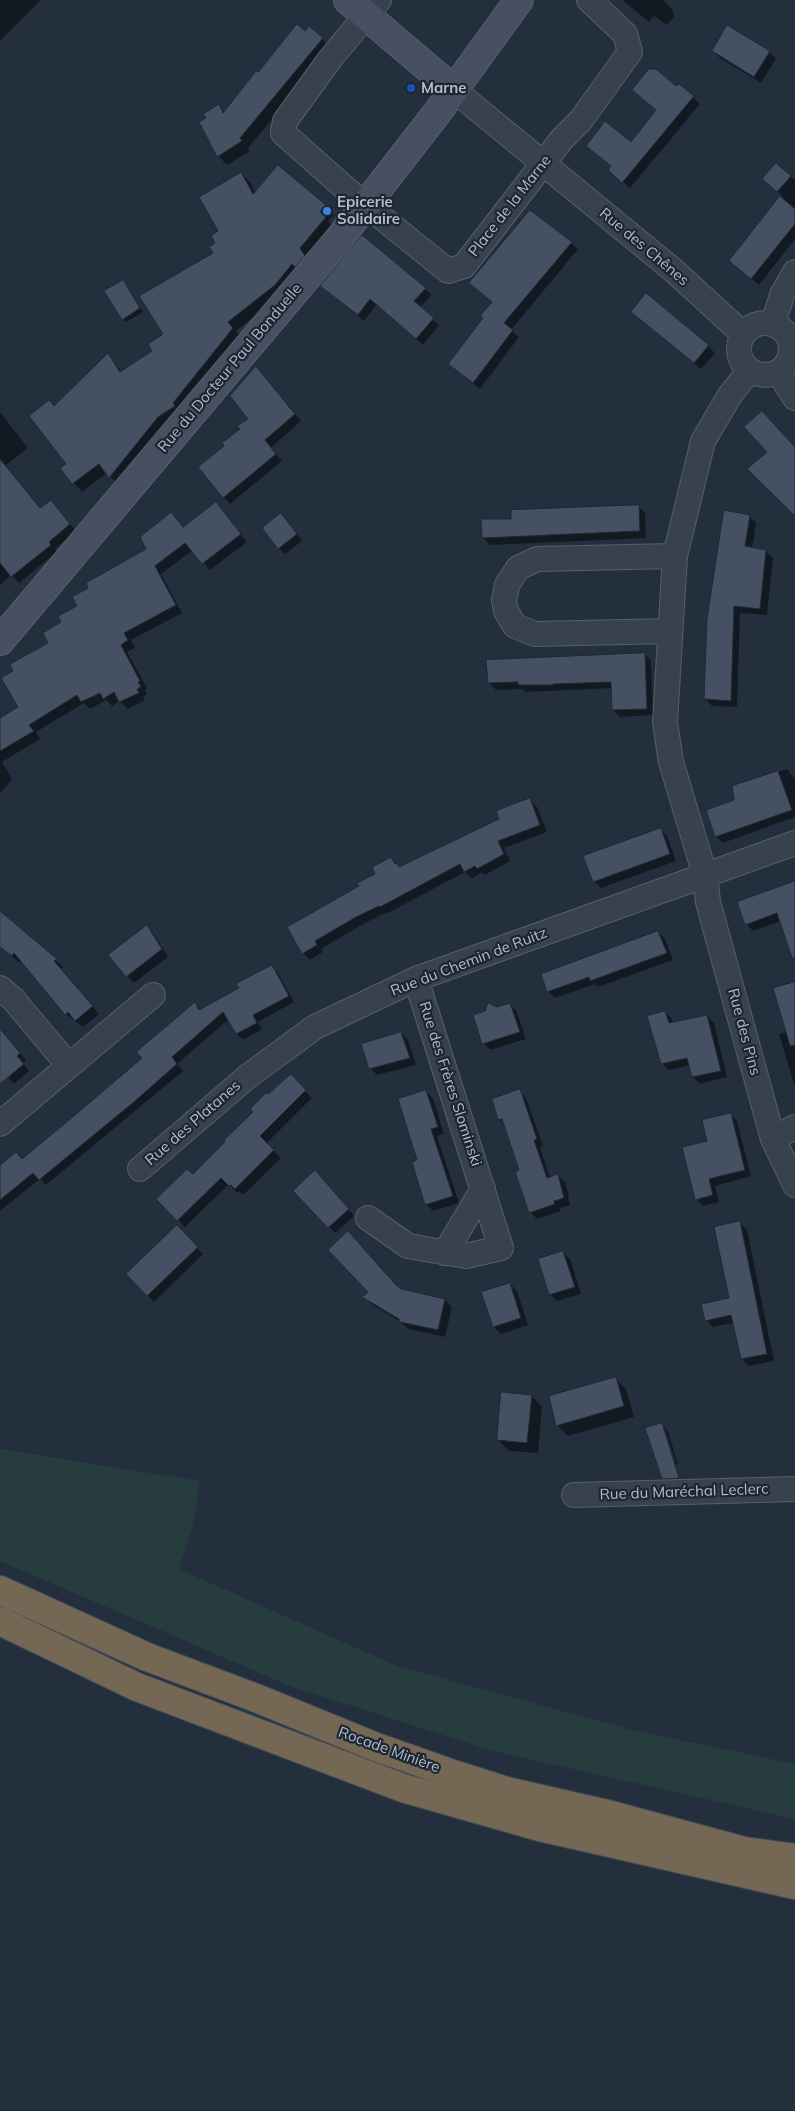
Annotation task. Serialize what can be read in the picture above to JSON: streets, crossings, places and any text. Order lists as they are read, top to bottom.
{
  "streets": {
    "highway": ["Rocade Minière"],
    "street": [
      "Place de la Marne",
      "Rue des Chênes",
      "Rue du Docteur Paul Bonduelle",
      "Rue du Chemin de Ruitz",
      "Rue des Pins",
      "Rue des Frères Slominski",
      "Rue des Platanes",
      "Rue du Maréchal Leclerc"
    ]
  },
  "crossings": [
    ["Place de la Marne", "Rue des Chênes"],
    ["Place de la Marne", "Rue du Docteur Paul Bonduelle"],
    ["Rue des Chênes", "Rue du Docteur Paul Bonduelle"],
    ["Rue des Chênes", "Rue des Pins"],
    ["Rue du Chemin de Ruitz", "Rue des Pins"],
    ["Rue du Chemin de Ruitz", "Rue des Frères Slominski"],
    ["Rue du Chemin de Ruitz", "Rue des Platanes"]
  ],
  "places": ["Marne", "Epicerie Solidaire"]
}
